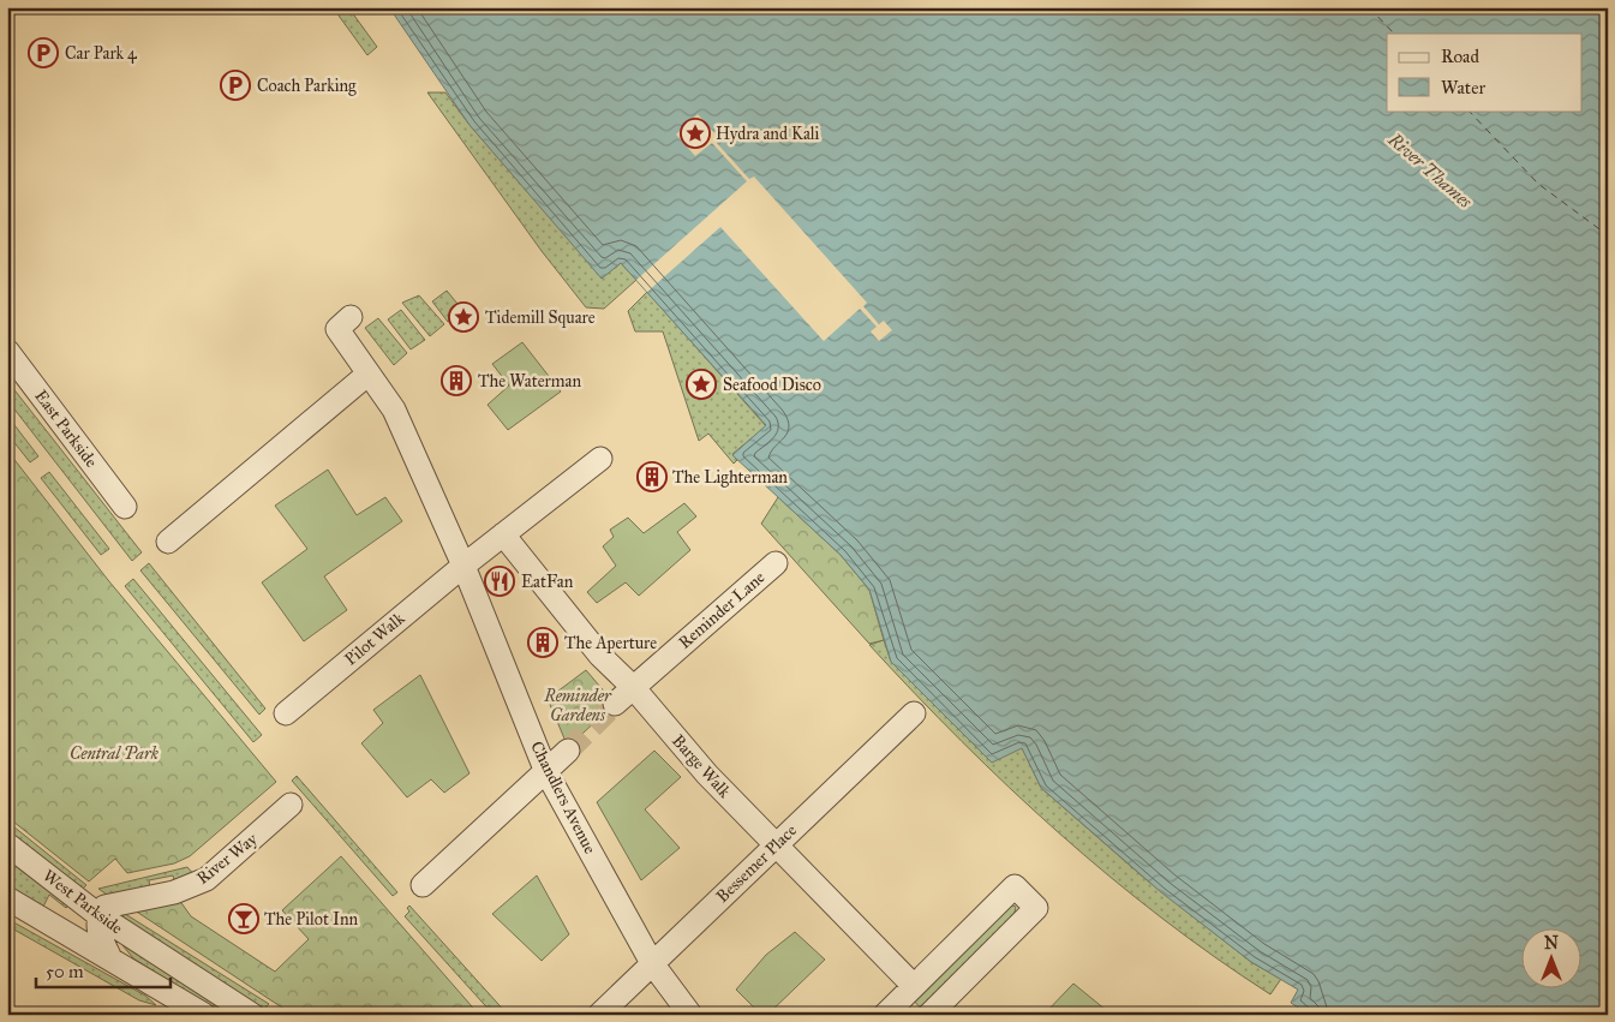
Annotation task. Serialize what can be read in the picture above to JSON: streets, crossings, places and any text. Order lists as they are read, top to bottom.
{
  "streets": {
    "street": [
      "East Parkside",
      "Reminder Lane",
      "Pilot Walk",
      "Barge Walk",
      "Chandlers Avenue",
      "River Way",
      "Bessemer Place",
      "West Parkside"
    ]
  },
  "crossings": [
    ["Reminder Lane", "Barge Walk"],
    ["Pilot Walk", "Chandlers Avenue"],
    ["Barge Walk", "Bessemer Place"],
    ["Chandlers Avenue", "Bessemer Place"],
    ["River Way", "West Parkside"]
  ],
  "water": ["River Thames"],
  "parks": ["Reminder Gardens", "Central Park"],
  "places": {
    "parking": ["Car Park 4", "Coach Parking"],
    "place": ["Hydra and Kali", "Tidemill Square", "Seafood Disco"],
    "building": ["The Waterman", "The Lighterman", "The Aperture"],
    "restaurant": ["EatFan"],
    "bar": ["The Pilot Inn"]
  },
  "legend": ["Road", "Water"],
  "scale_bar": "50 m",
  "north": "top"
}
